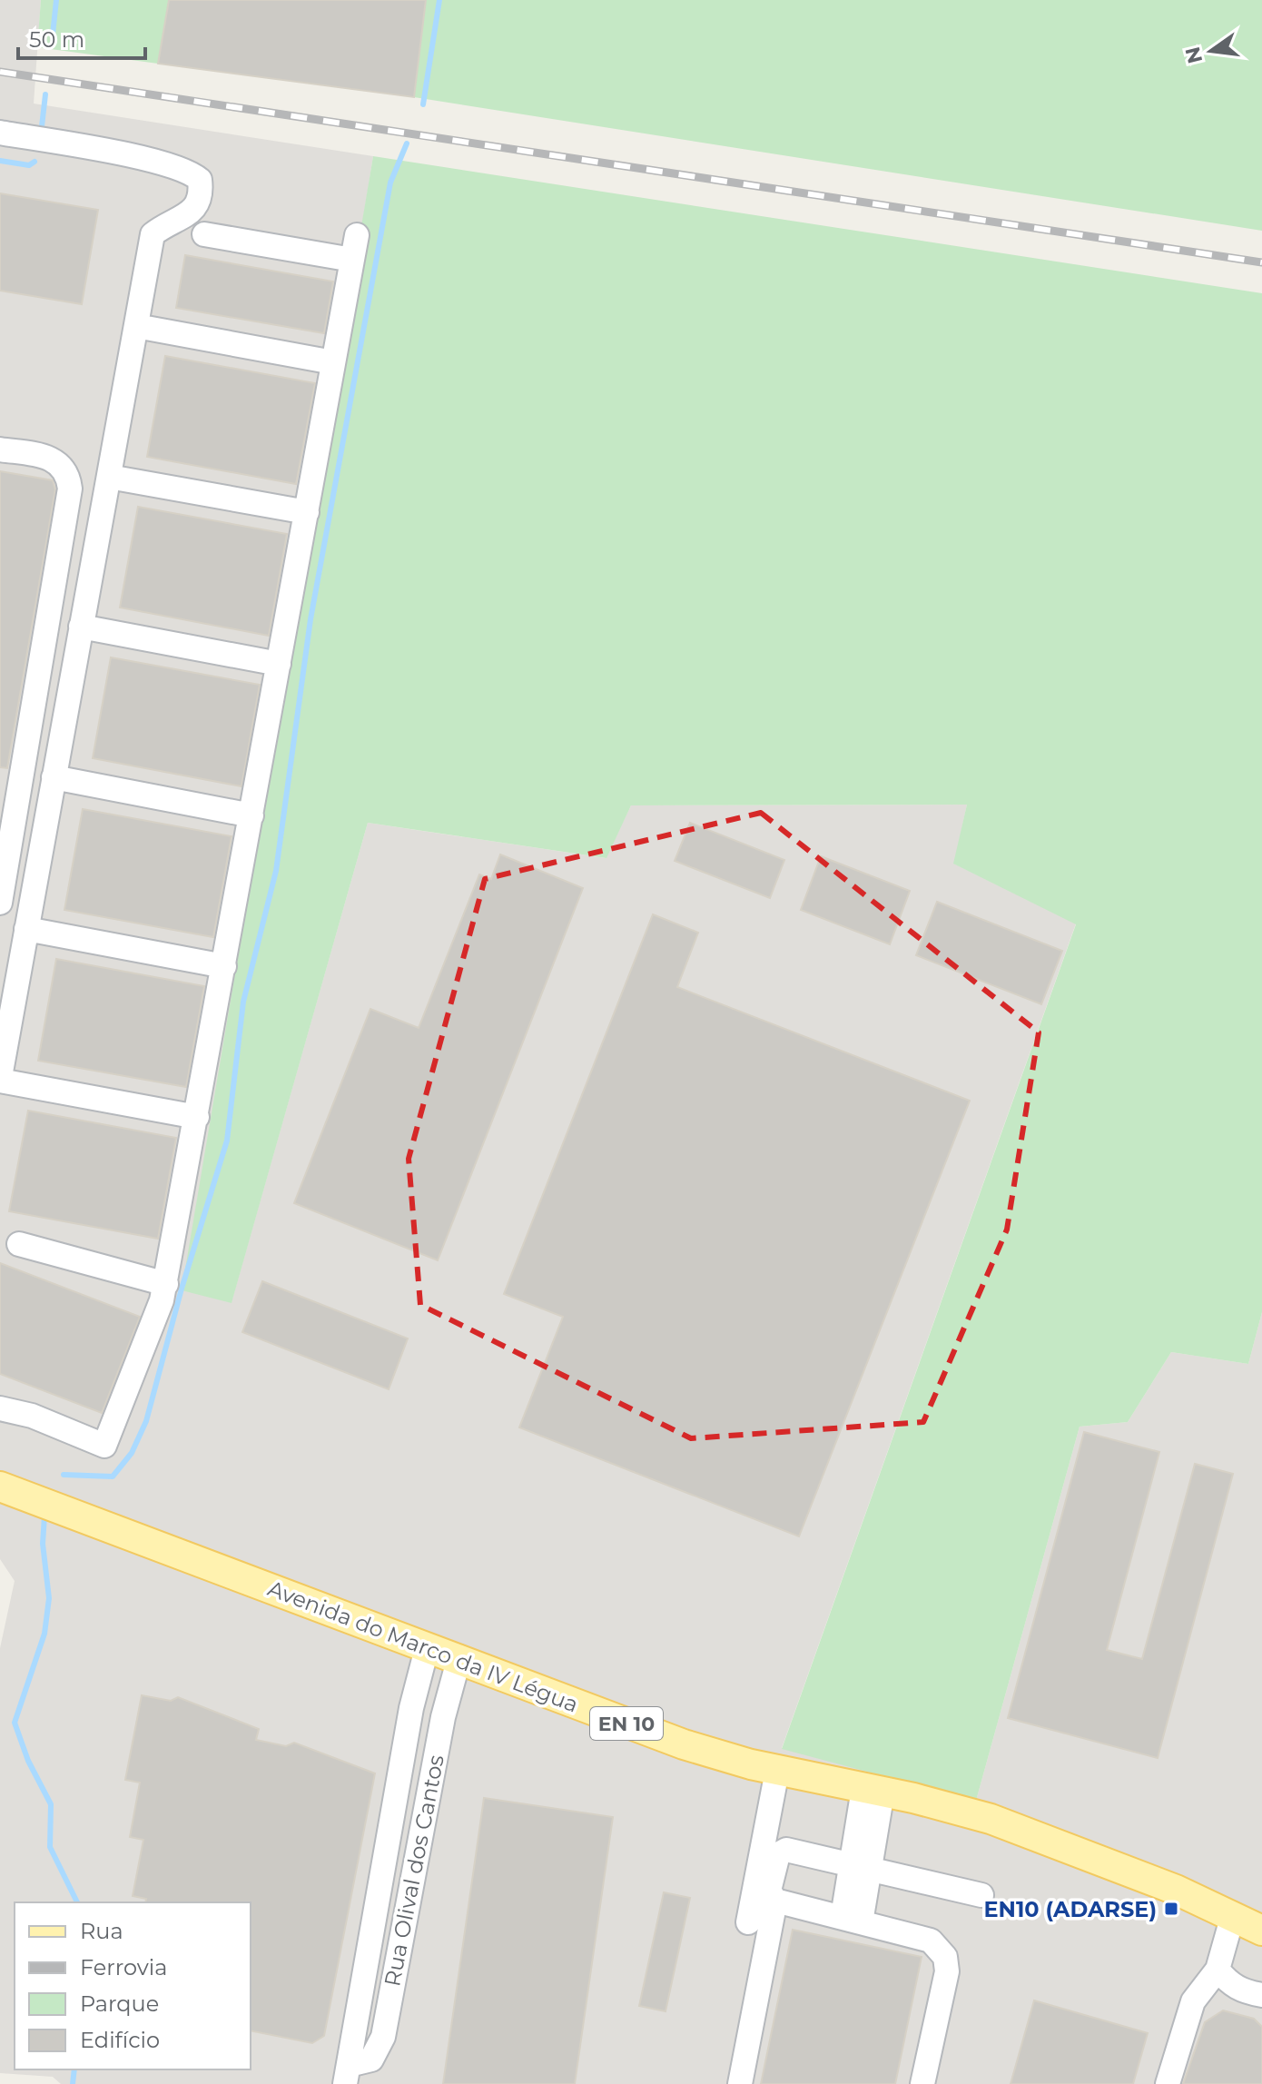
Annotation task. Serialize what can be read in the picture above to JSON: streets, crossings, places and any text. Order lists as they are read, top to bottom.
{
  "streets": {
    "main road": ["Avenida do Marco da IV Légua", "EN 10"],
    "street": ["Rua Olival dos Cantos"]
  },
  "crossings": [
    ["Avenida do Marco da IV Légua", "Rua Olival dos Cantos"]
  ],
  "places": {
    "transit": ["EN10 (ADARSE)"]
  },
  "legend": [
    "Rua",
    "Ferrovia",
    "Parque",
    "Edifício"
  ],
  "scale_bar": "50 m",
  "north": "left"
}
